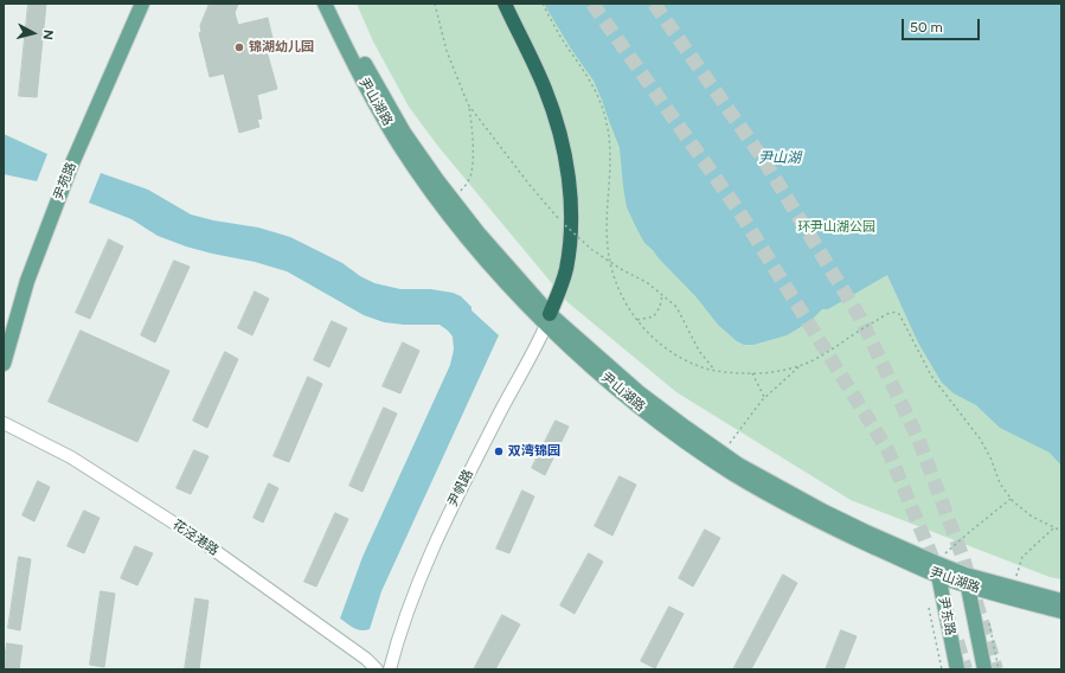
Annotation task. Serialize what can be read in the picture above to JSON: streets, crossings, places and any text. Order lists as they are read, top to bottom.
{
  "streets": {
    "main road": ["尹山湖路", "尹苑路", "尹东路"],
    "street": ["尹帆路", "花泾港路"]
  },
  "crossings": [
    ["尹山湖路", "尹帆路"],
    ["尹山湖路", "尹东路"]
  ],
  "water": ["尹山湖"],
  "parks": ["环尹山湖公园"],
  "places": ["锦湖幼儿园", "双湾锦园"],
  "scale_bar": "50 m",
  "north": "right"
}
